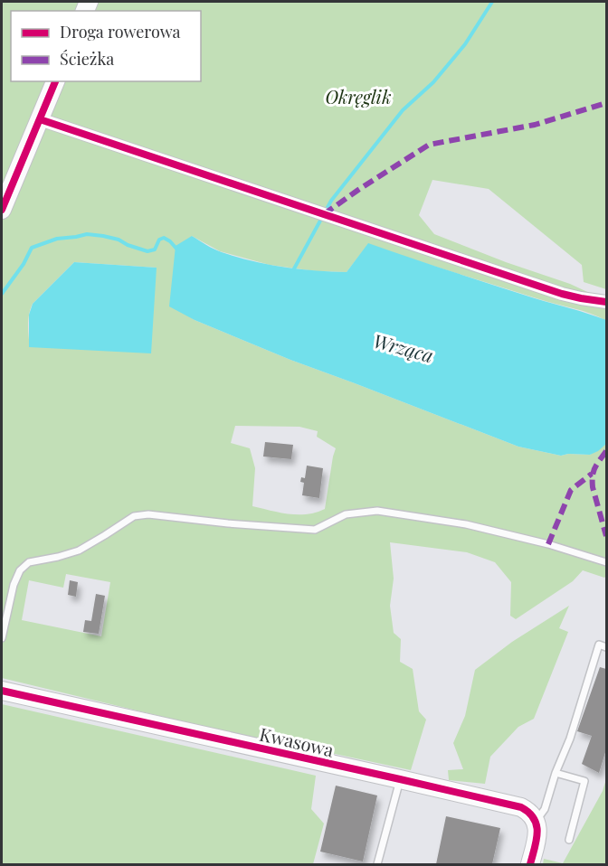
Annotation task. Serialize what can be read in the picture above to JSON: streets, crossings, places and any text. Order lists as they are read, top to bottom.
{
  "streets": {
    "street": ["Kwasowa"]
  },
  "water": ["Wrząca"],
  "parks": ["Okręglik"],
  "legend": ["Droga rowerowa", "Ścieżka"]
}
